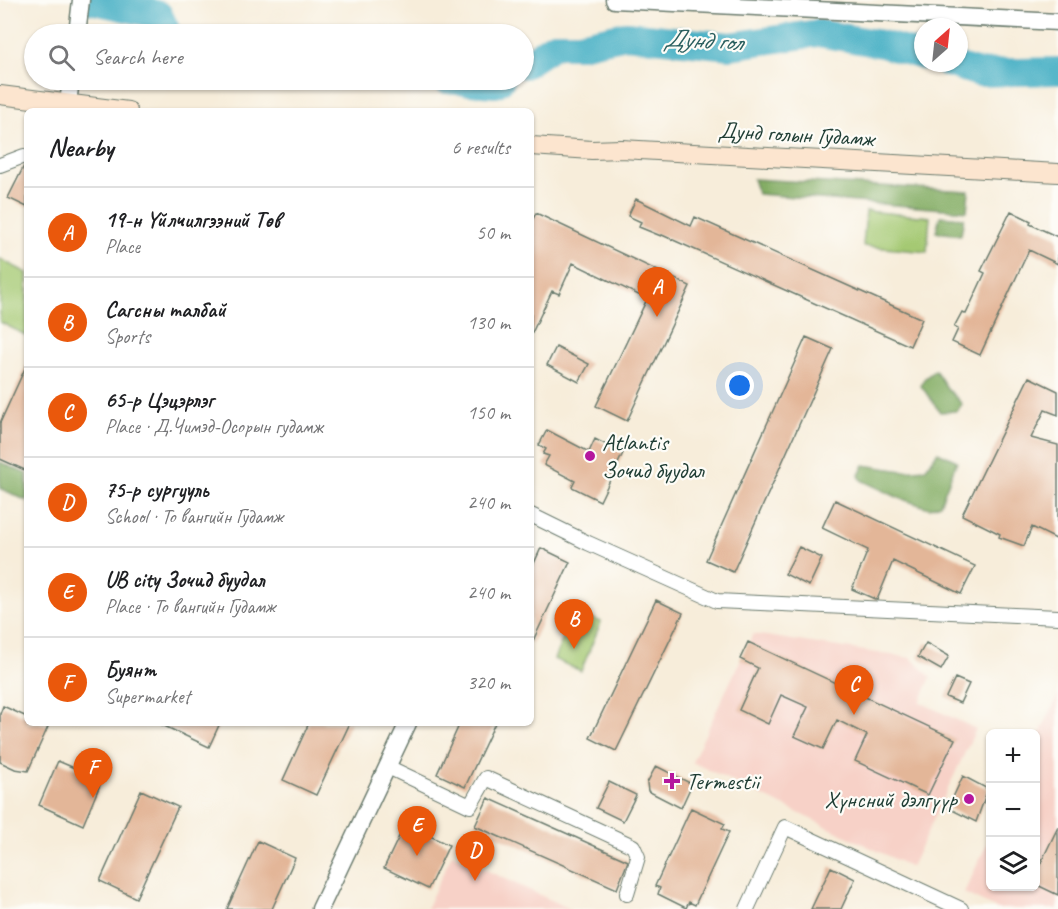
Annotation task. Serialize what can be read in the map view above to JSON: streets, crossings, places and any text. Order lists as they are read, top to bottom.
{
  "streets": {
    "main road": ["Дунд голын Гудамж"]
  },
  "water": ["Дунд гол"],
  "places": {
    "other": ["Atlantis Зочид буудал", "Хүнсний дэлгүүр"],
    "health": ["Termestii"]
  },
  "north": "top right",
  "page": {
    "search": "Search here",
    "heading": ["Nearby", "6 results"],
    "list": [
      {
        "mark": "A",
        "name": "19-н Үйлчилгээний Төв",
        "note": "Place",
        "value": "50 m"
      },
      {
        "mark": "B",
        "name": "Сагсны талбай",
        "note": "Sports",
        "value": "130 m"
      },
      {
        "mark": "C",
        "name": "65-р Цэцэрлэг",
        "note": "Place · Д.Чимэд-Осорын гудамж",
        "value": "150 m"
      },
      {
        "mark": "D",
        "name": "75-р сургууль",
        "note": "School · То вангийн Гудамж",
        "value": "240 m"
      },
      {
        "mark": "E",
        "name": "UB city Зочид буудал",
        "note": "Place · То вангийн Гудамж",
        "value": "240 m"
      },
      {
        "mark": "F",
        "name": "Буянт",
        "note": "Supermarket",
        "value": "320 m"
      }
    ],
    "pins": [
      "A",
      "B",
      "C",
      "F",
      "E",
      "D"
    ],
    "map_buttons": ["+", "−"]
  }
}
